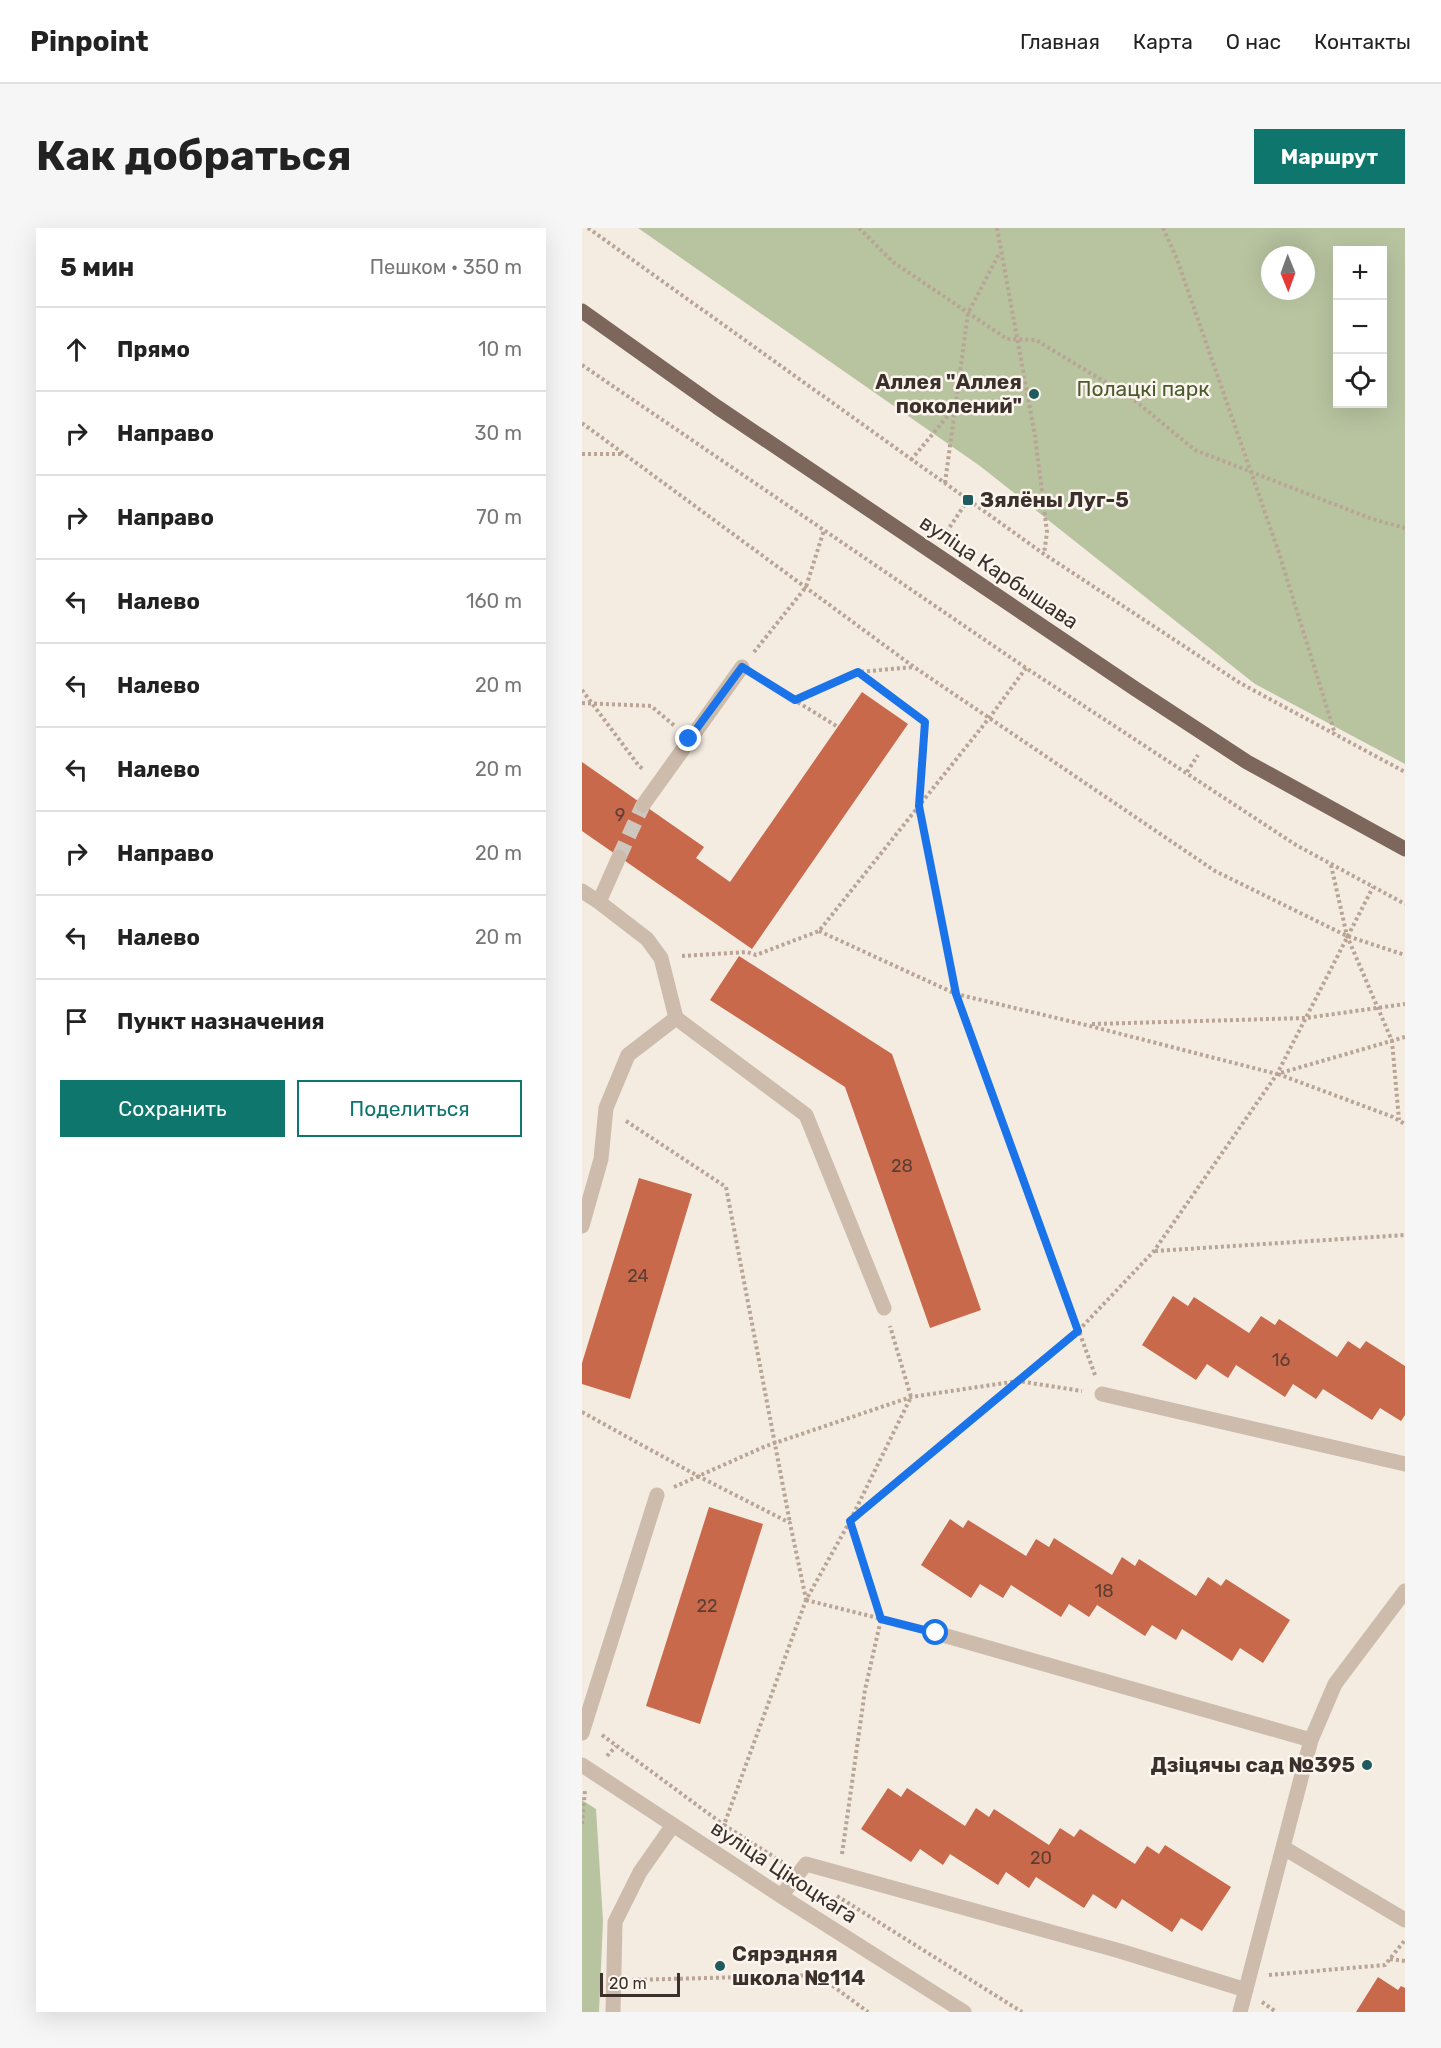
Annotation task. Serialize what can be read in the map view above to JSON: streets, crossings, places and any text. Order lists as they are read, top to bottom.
{
  "streets": {
    "main road": ["вуліца Карбышава"],
    "street": ["вуліца Цікоцкага"]
  },
  "parks": ["Полацкі парк"],
  "places": {
    "other": ["Аллея \"Аллея поколений\"", "Дзіцячы сад №395", "Сярэдняя школа №114"],
    "transit": ["Зялёны Луг-5"]
  },
  "house_numbers": [
    "9",
    "28",
    "24",
    "16",
    "18",
    "22",
    "20"
  ],
  "scale_bar": "20 m",
  "north": "bottom",
  "page": {
    "header": "Pinpoint",
    "nav": [
      "Главная",
      "Карта",
      "О нас",
      "Контакты"
    ],
    "buttons": [
      "Маршрут",
      ["Сохранить", "Поделиться"]
    ],
    "title": "Как добраться",
    "heading": ["5 мин", "Пешком · 350 m"],
    "map_buttons": ["+", "−"],
    "list": [
      ["Прямо", "10 m"],
      ["Направо", "30 m"],
      ["Направо", "70 m"],
      ["Налево", "160 m"],
      ["Налево", "20 m"],
      ["Налево", "20 m"],
      ["Направо", "20 m"],
      ["Налево", "20 m"],
      "Пункт назначения"
    ],
    "scale": "20 m"
  }
}
